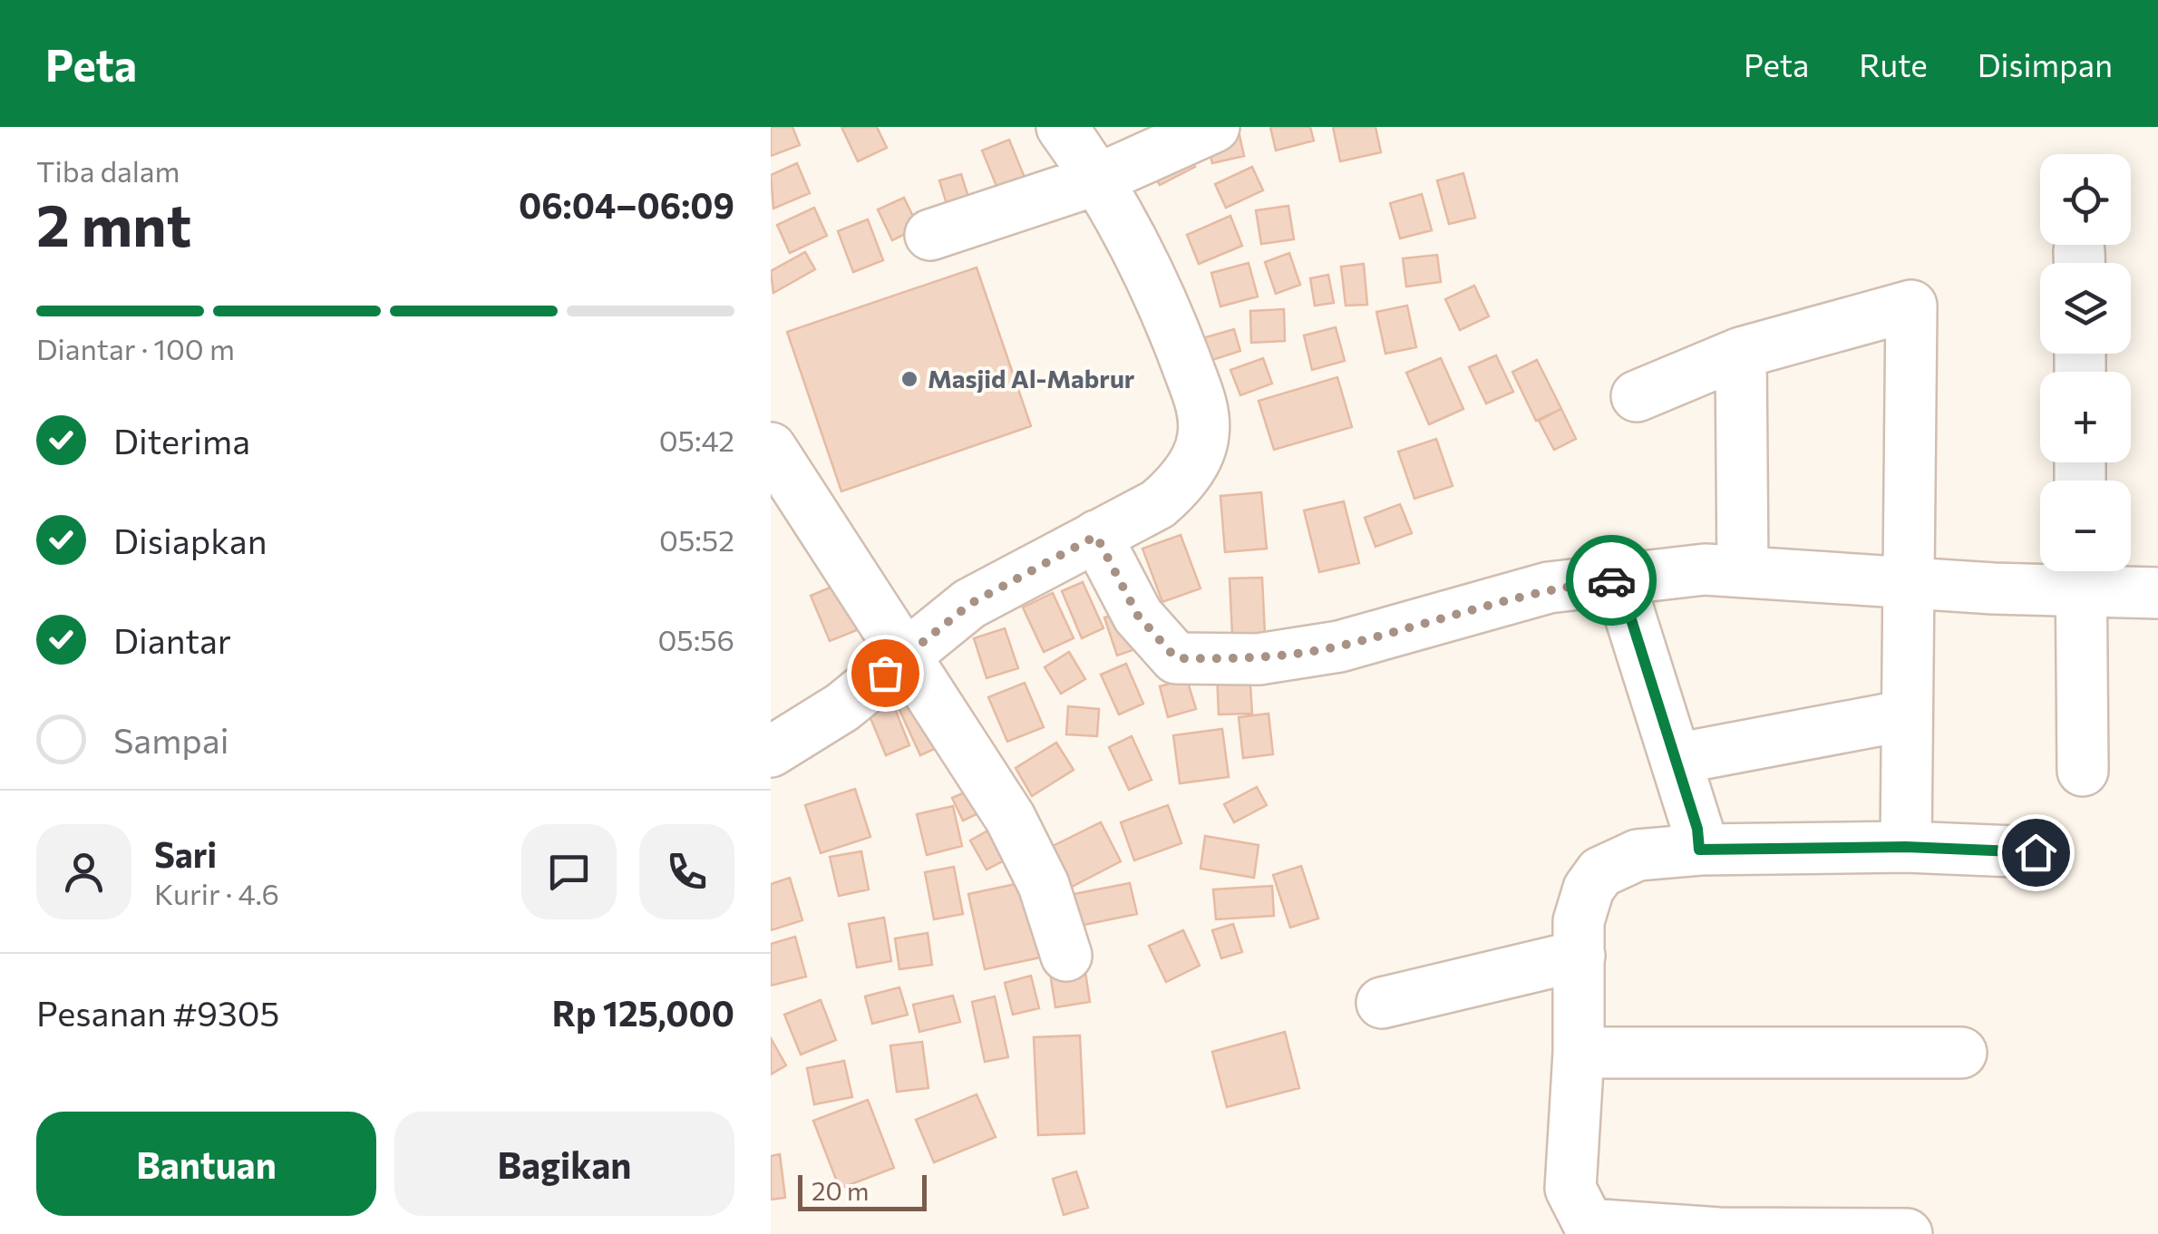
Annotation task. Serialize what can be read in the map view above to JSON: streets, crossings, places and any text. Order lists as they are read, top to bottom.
{
  "places": ["Masjid Al-Mabrur"],
  "scale_bar": "20 m",
  "page": {
    "header": "Peta",
    "nav": ["Peta", "Rute", "Disimpan"],
    "heading": ["2 mnt", "Tiba dalam", "06:04–06:09"],
    "panel": [
      "Sari",
      "Kurir · 4.6",
      "Pesanan #9305",
      "Rp 125,000"
    ],
    "map_buttons": ["+", "−"],
    "bar": "Diantar · 100 m",
    "list": [
      ["Diterima", "05:42"],
      ["Disiapkan", "05:52"],
      ["Diantar", "05:56"],
      "Sampai"
    ],
    "buttons": ["Bantuan", "Bagikan"],
    "scale": "20 m"
  }
}
